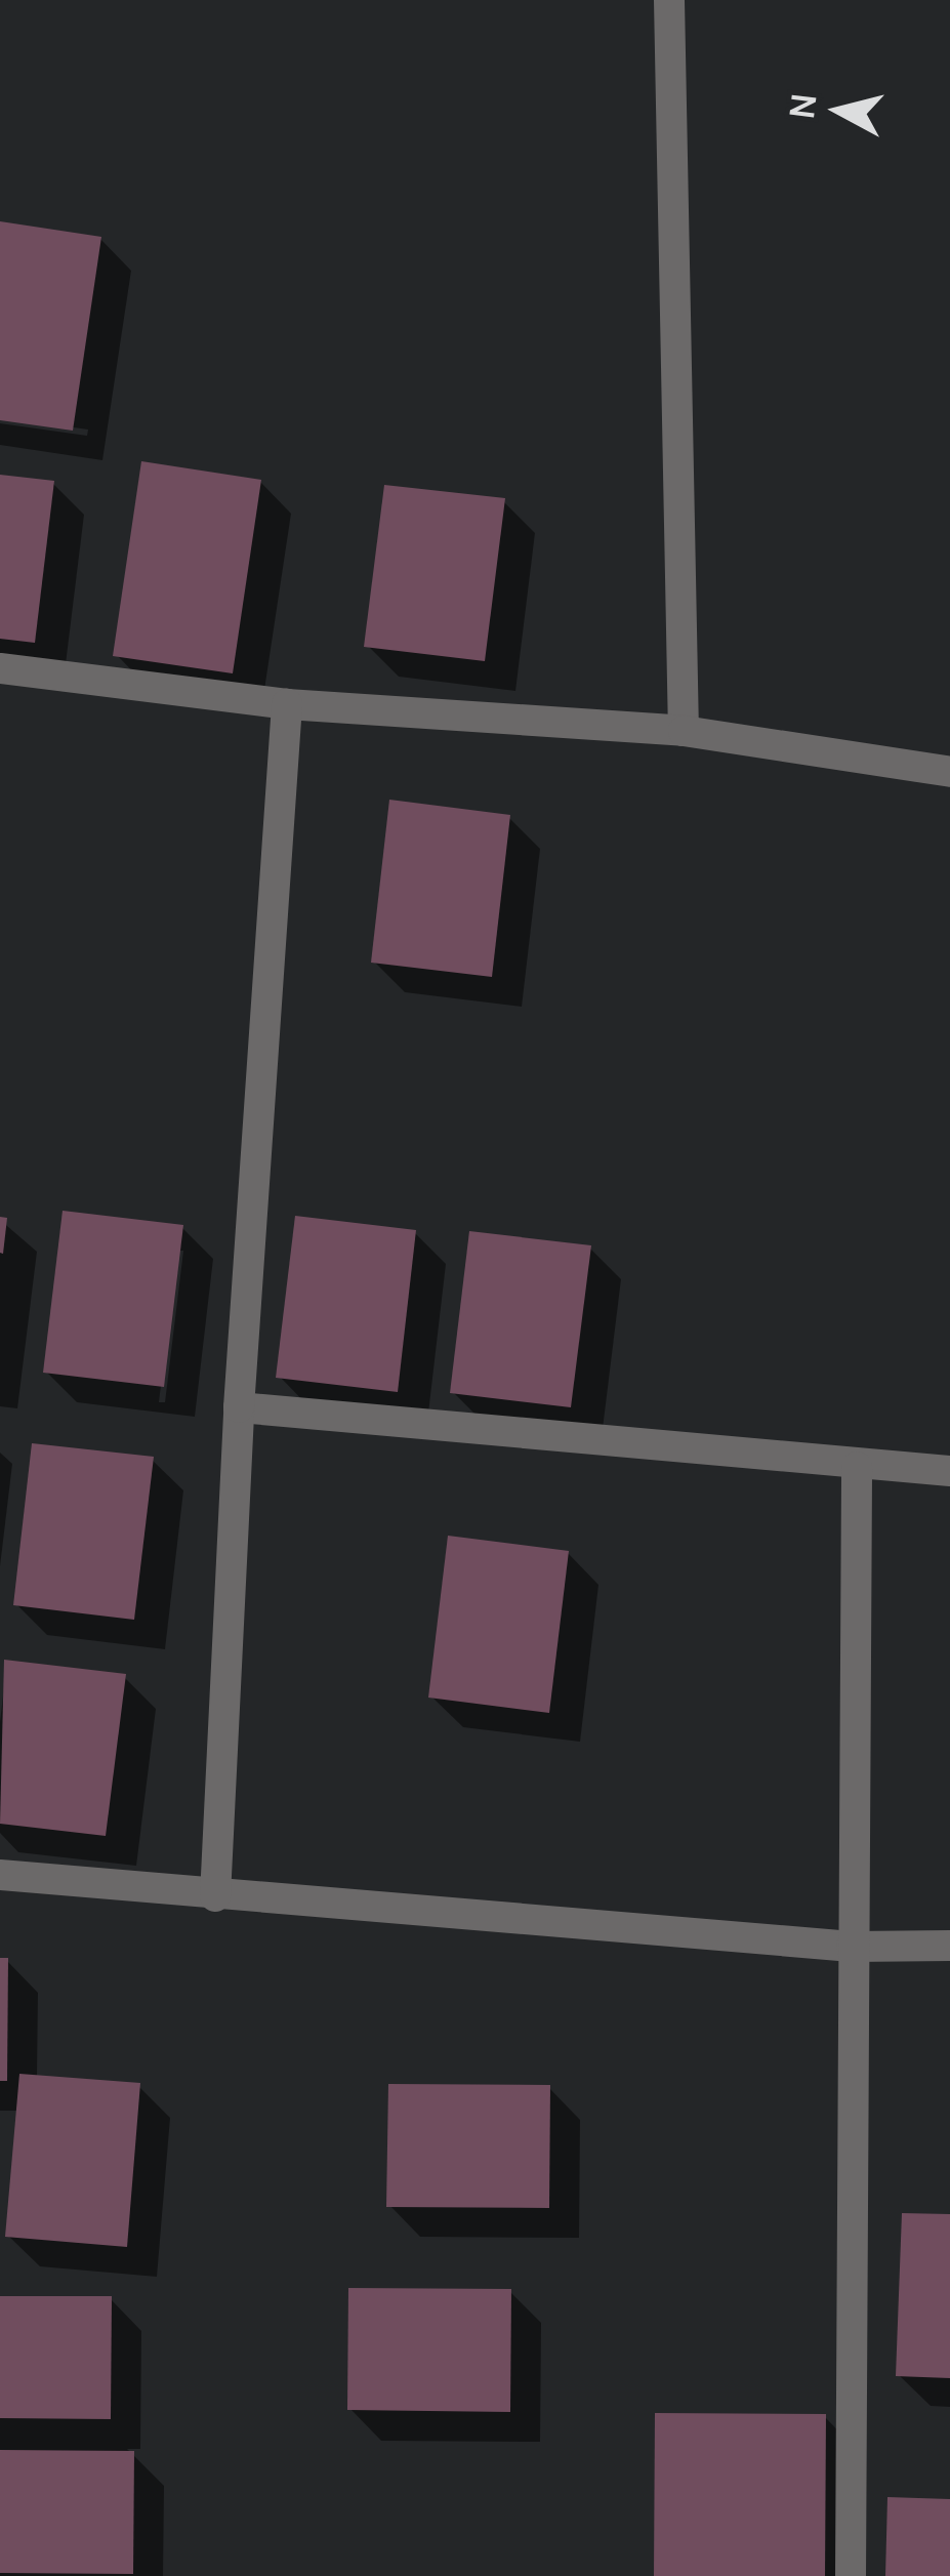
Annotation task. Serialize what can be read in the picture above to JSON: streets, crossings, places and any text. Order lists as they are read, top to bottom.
{
  "north": "left"
}
